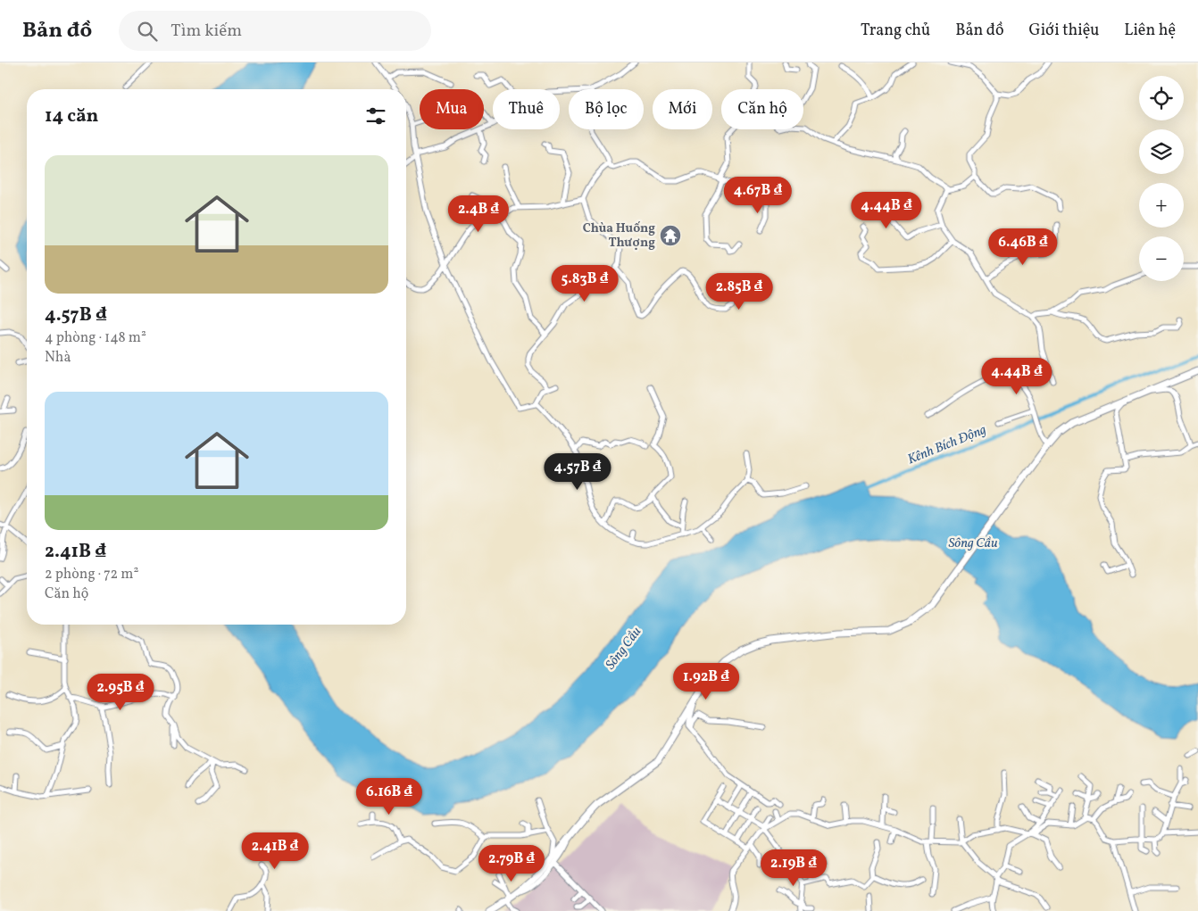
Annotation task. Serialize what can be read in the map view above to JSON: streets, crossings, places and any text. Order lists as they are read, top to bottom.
{
  "water": ["Kênh Bích Động", "Sông Cầu"],
  "places": {
    "temple": ["Chùa Huống Thượng"]
  },
  "page": {
    "header": "Bản đồ",
    "search": "Tìm kiếm",
    "nav": [
      "Trang chủ",
      "Bản đồ",
      "Giới thiệu",
      "Liên hệ"
    ],
    "map_buttons": ["+", "−"],
    "chip": [
      "Mua",
      "Thuê",
      "Bộ lọc",
      "Mới",
      "Căn hộ"
    ],
    "heading": "14 căn",
    "list": [
      {
        "name": "4.57B ₫",
        "note": "4 phòng · 148 m² · Nhà"
      },
      {
        "name": "2.41B ₫",
        "note": "2 phòng · 72 m² · Căn hộ"
      }
    ],
    "price": [
      "4.67B ₫",
      "4.44B ₫",
      "2.4B ₫",
      "6.46B ₫",
      "5.83B ₫",
      "2.85B ₫",
      "4.44B ₫",
      "4.57B ₫",
      "1.92B ₫",
      "2.95B ₫",
      "6.16B ₫",
      "2.41B ₫",
      "2.79B ₫",
      "2.19B ₫"
    ]
  }
}
